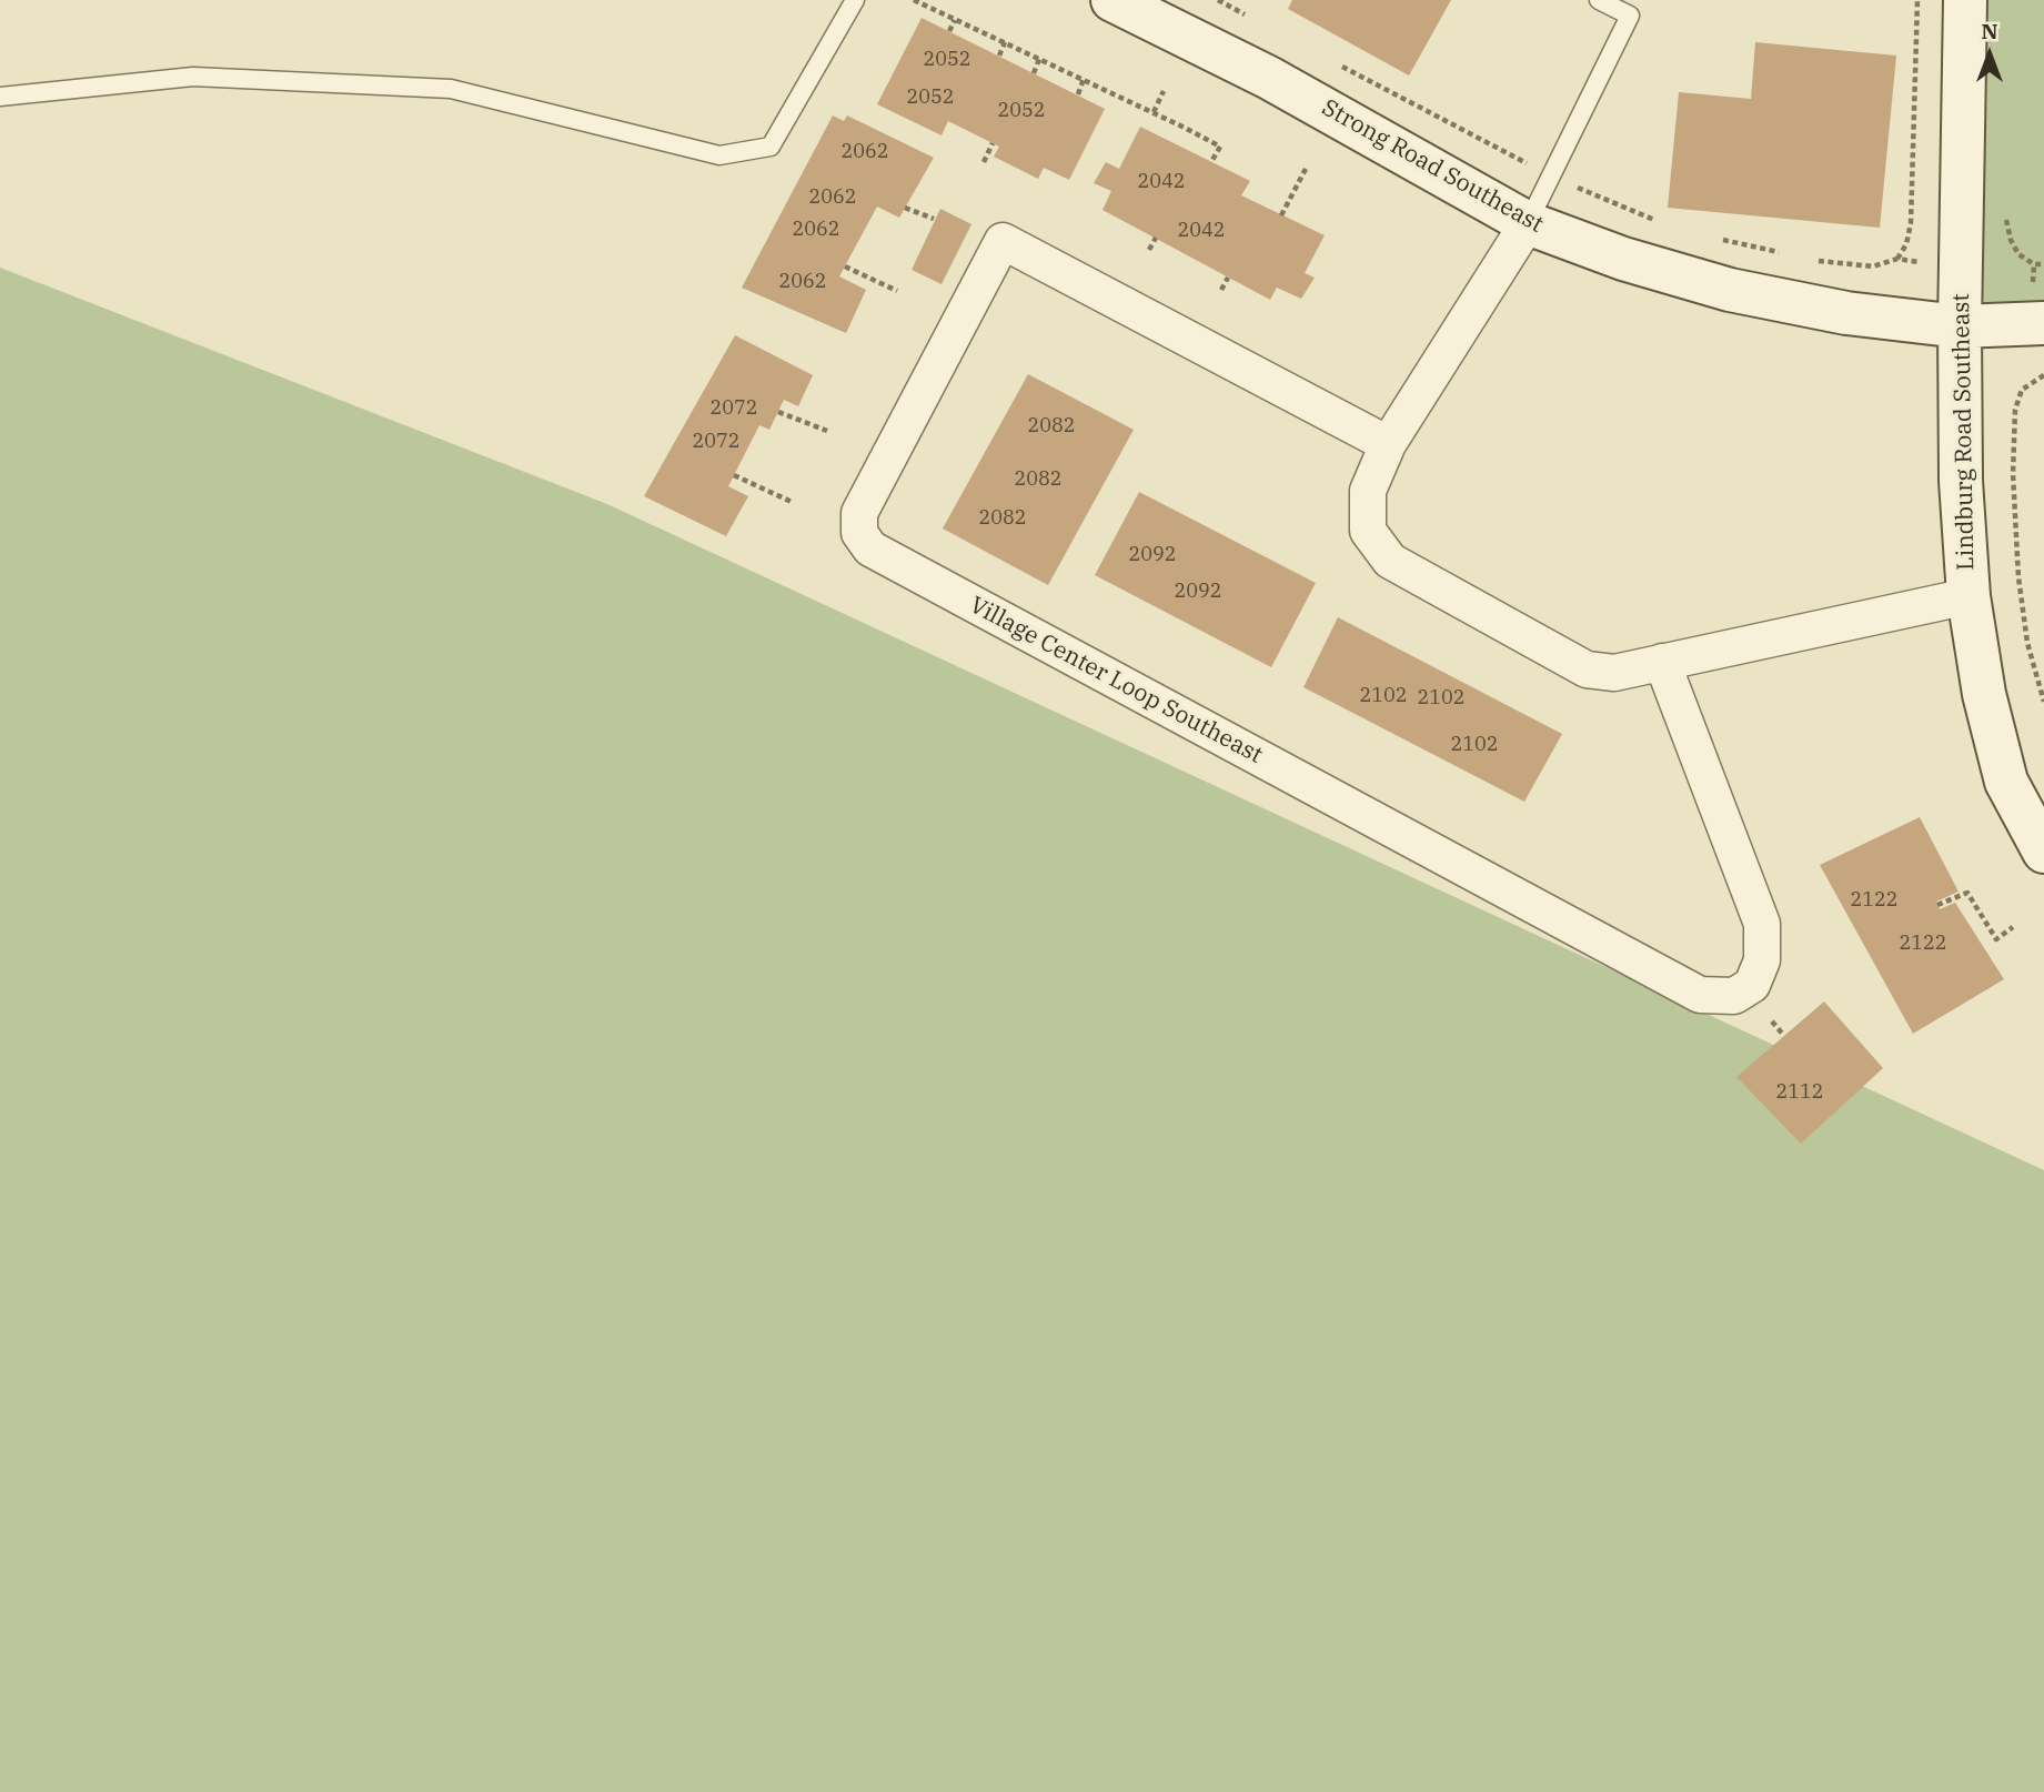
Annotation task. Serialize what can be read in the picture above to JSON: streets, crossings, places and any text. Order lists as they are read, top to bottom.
{
  "streets": {
    "street": ["Strong Road Southeast", "Lindburg Road Southeast", "Village Center Loop Southeast"]
  },
  "crossings": [
    ["Strong Road Southeast", "Lindburg Road Southeast"]
  ],
  "house_numbers": [
    "2052",
    "2052",
    "2052",
    "2062",
    "2042",
    "2062",
    "2062",
    "2042",
    "2062",
    "2072",
    "2082",
    "2072",
    "2082",
    "2082",
    "2092",
    "2092",
    "2102",
    "2102",
    "2102",
    "2122",
    "2122",
    "2112"
  ],
  "north": "top"
}
